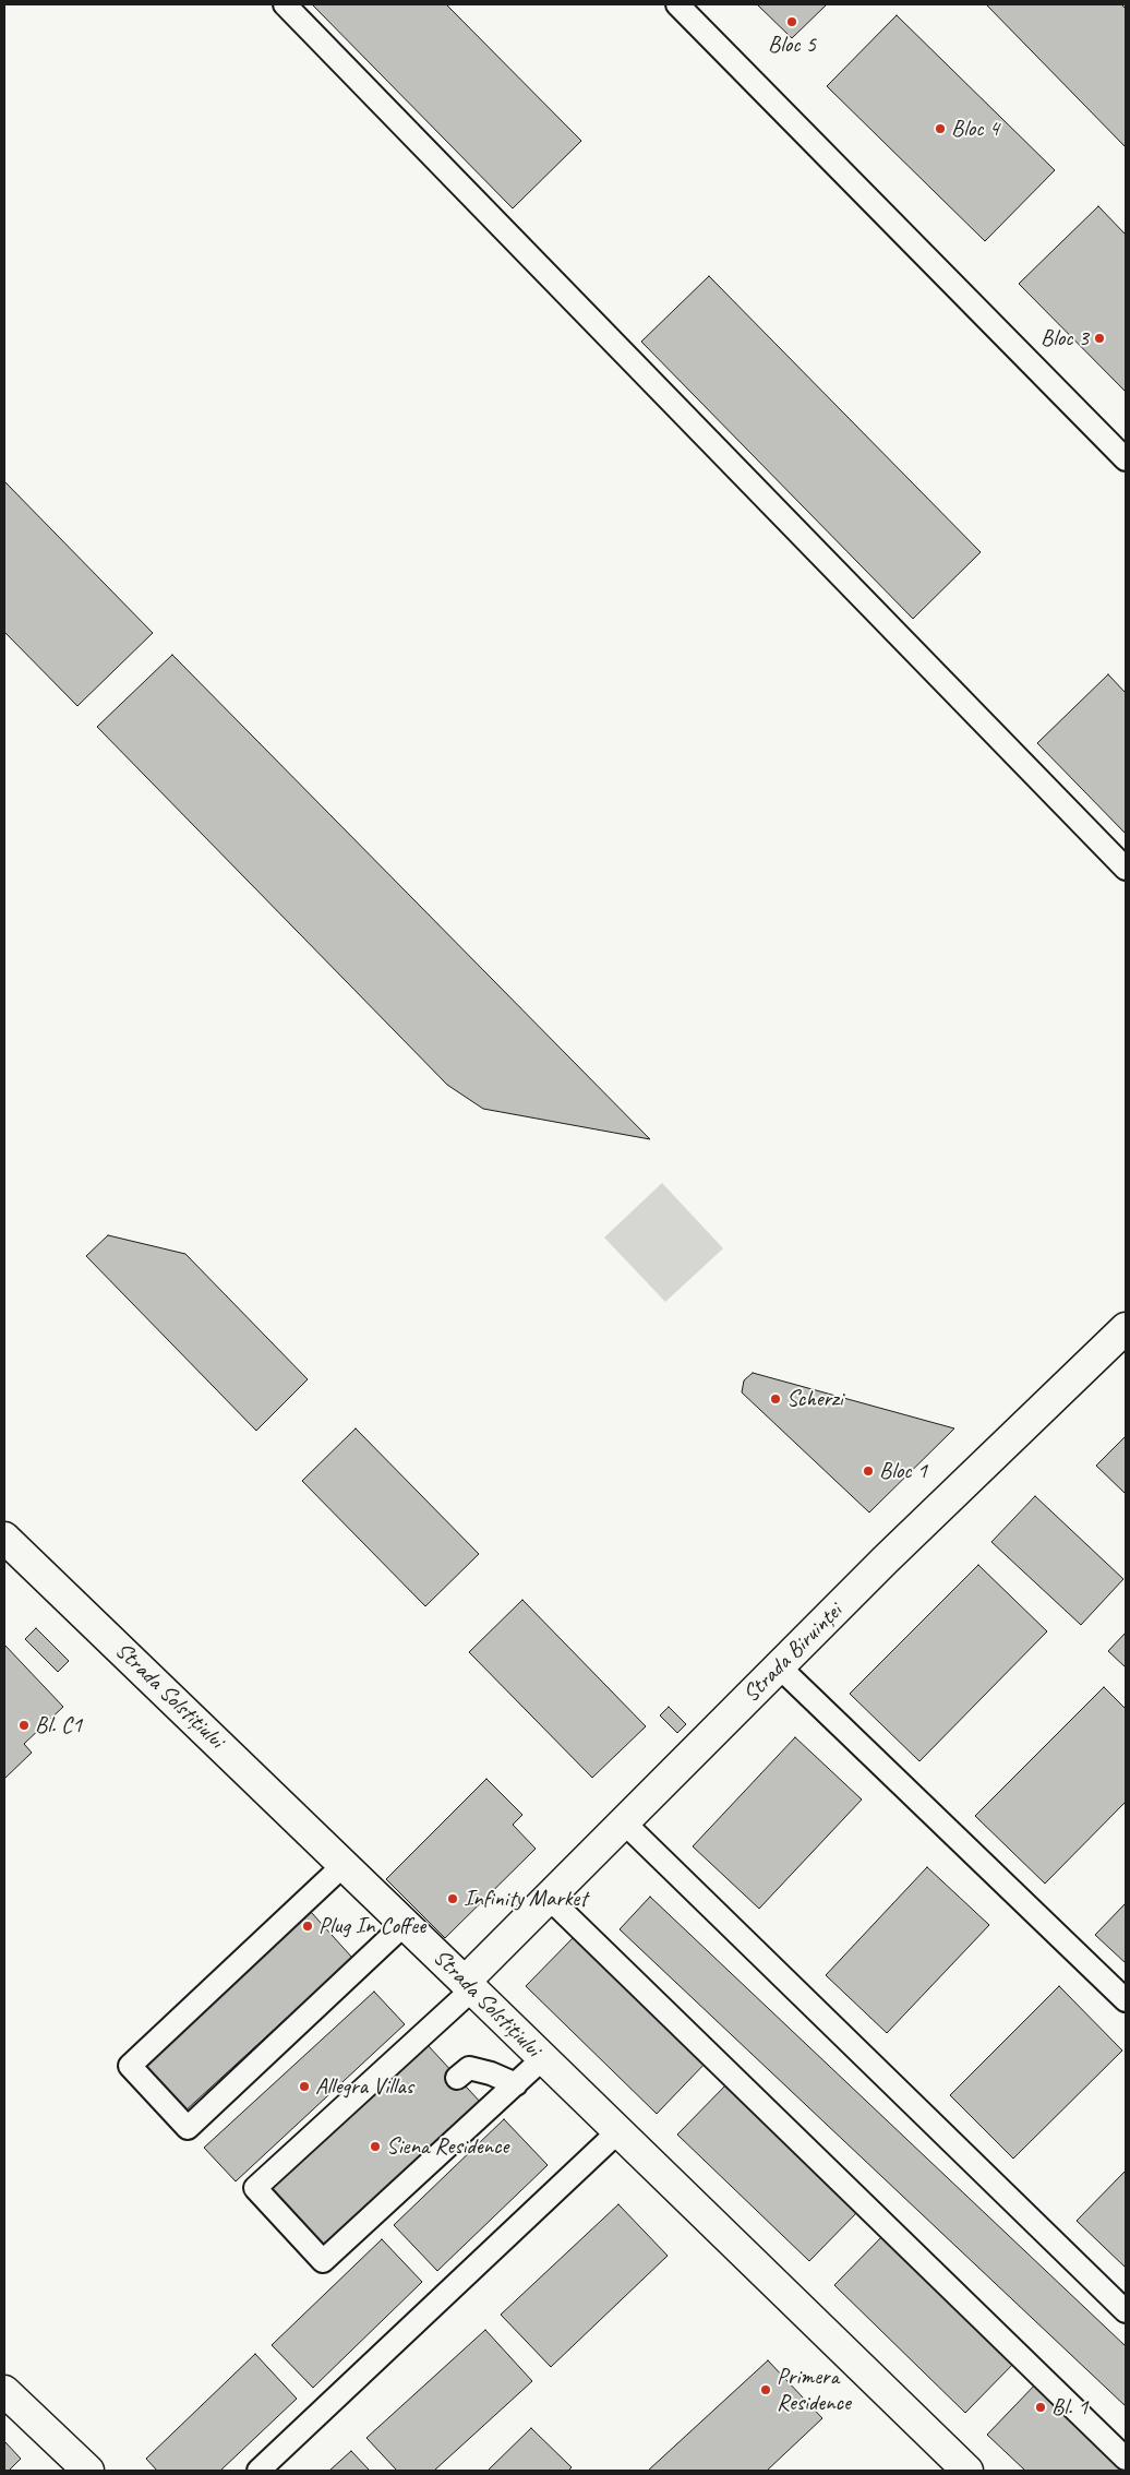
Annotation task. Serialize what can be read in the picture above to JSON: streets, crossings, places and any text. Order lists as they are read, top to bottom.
{
  "streets": {
    "street": ["Strada Biruinței", "Strada Solstițiului"]
  },
  "crossings": [
    ["Strada Biruinței", "Strada Solstițiului"]
  ],
  "places": [
    "Bloc 5",
    "Bloc 4",
    "Bloc 3",
    "Scherzi",
    "Bloc 1",
    "Bl. C1",
    "Infinity Market",
    "Plug In Coffee",
    "Allegra Villas",
    "Siena Residence",
    "Primera Residence",
    "Bl. 1"
  ]
}
